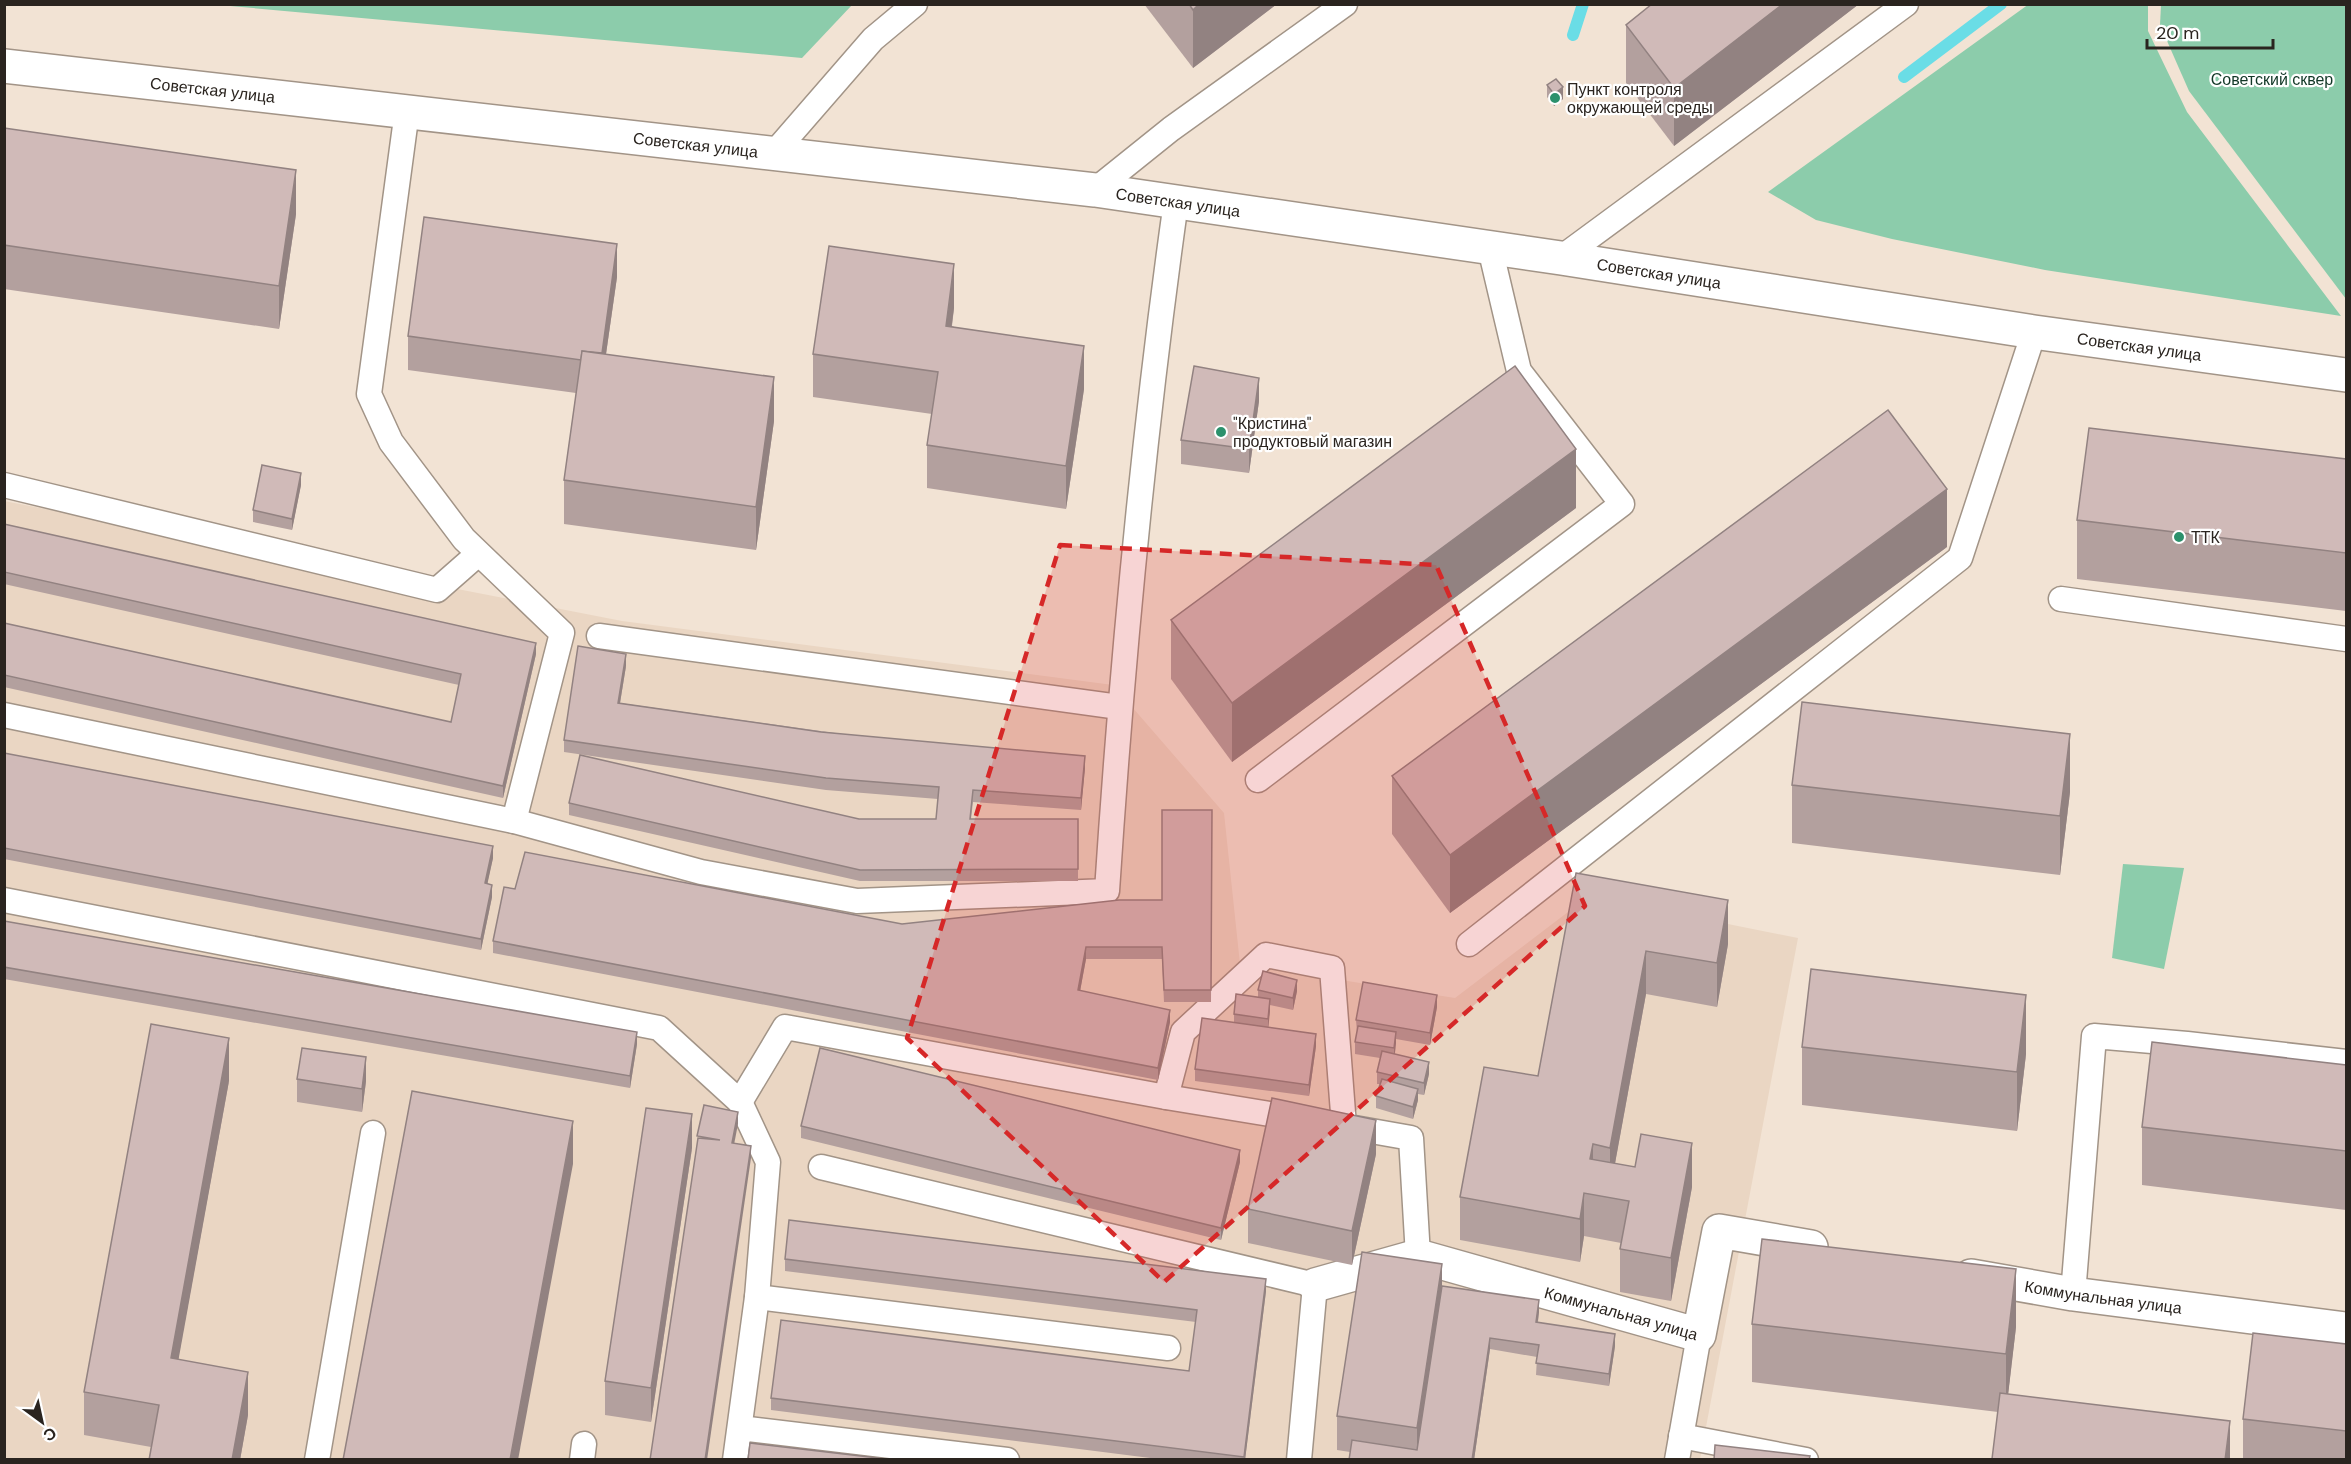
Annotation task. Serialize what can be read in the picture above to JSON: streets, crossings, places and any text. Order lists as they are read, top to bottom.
{
  "streets": {
    "street": ["Советская улица", "Коммунальная улица"]
  },
  "parks": ["Советский сквер"],
  "places": ["Пункт контроля окружающей среды", "\"Кристина\" продуктовый магазин", "ТТК"],
  "scale_bar": "20 m",
  "north": "bottom right"
}
